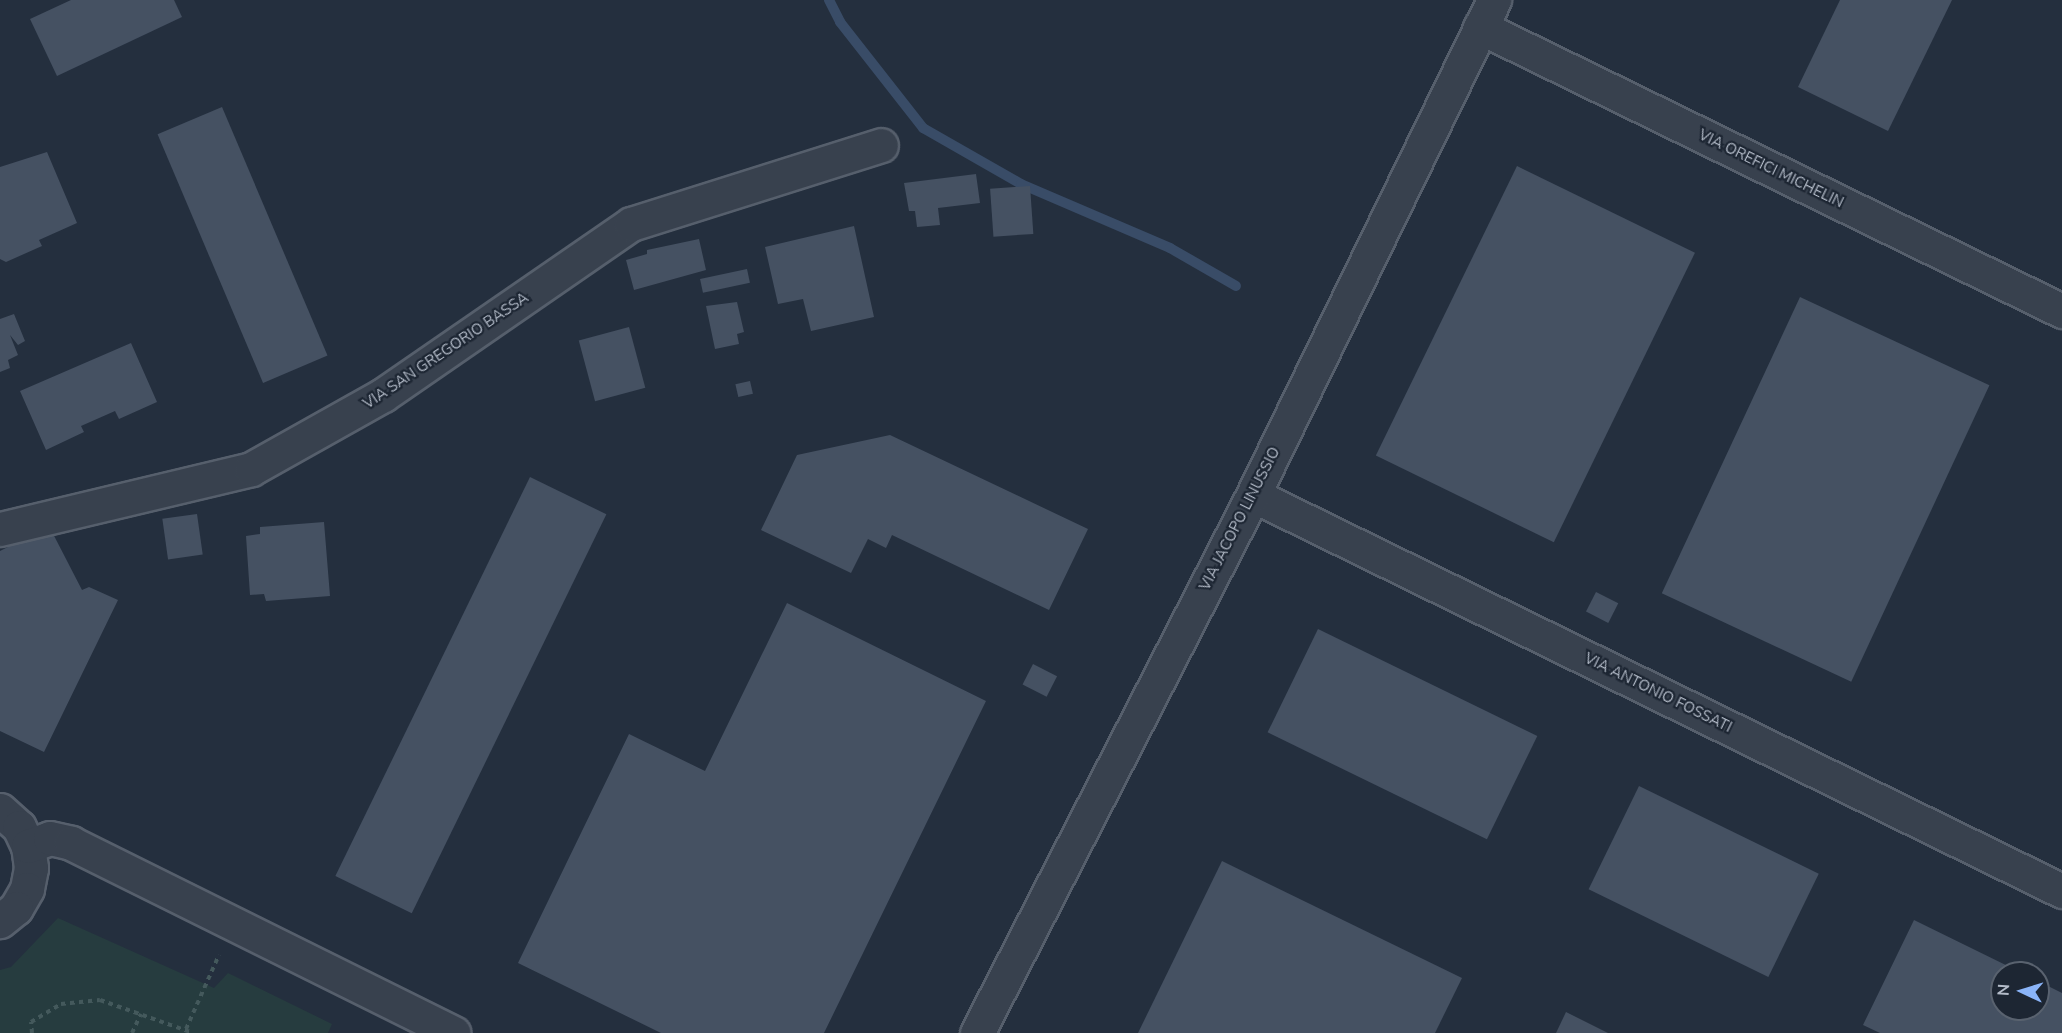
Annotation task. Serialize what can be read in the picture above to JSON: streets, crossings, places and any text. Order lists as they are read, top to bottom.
{
  "streets": {
    "street": [
      "VIA OREFICI MICHELIN",
      "VIA SAN GREGORIO BASSA",
      "VIA JACOPO LINUSSIO",
      "VIA ANTONIO FOSSATI"
    ]
  },
  "crossings": [
    ["VIA OREFICI MICHELIN", "VIA JACOPO LINUSSIO"],
    ["VIA JACOPO LINUSSIO", "VIA ANTONIO FOSSATI"]
  ],
  "north": "left"
}
